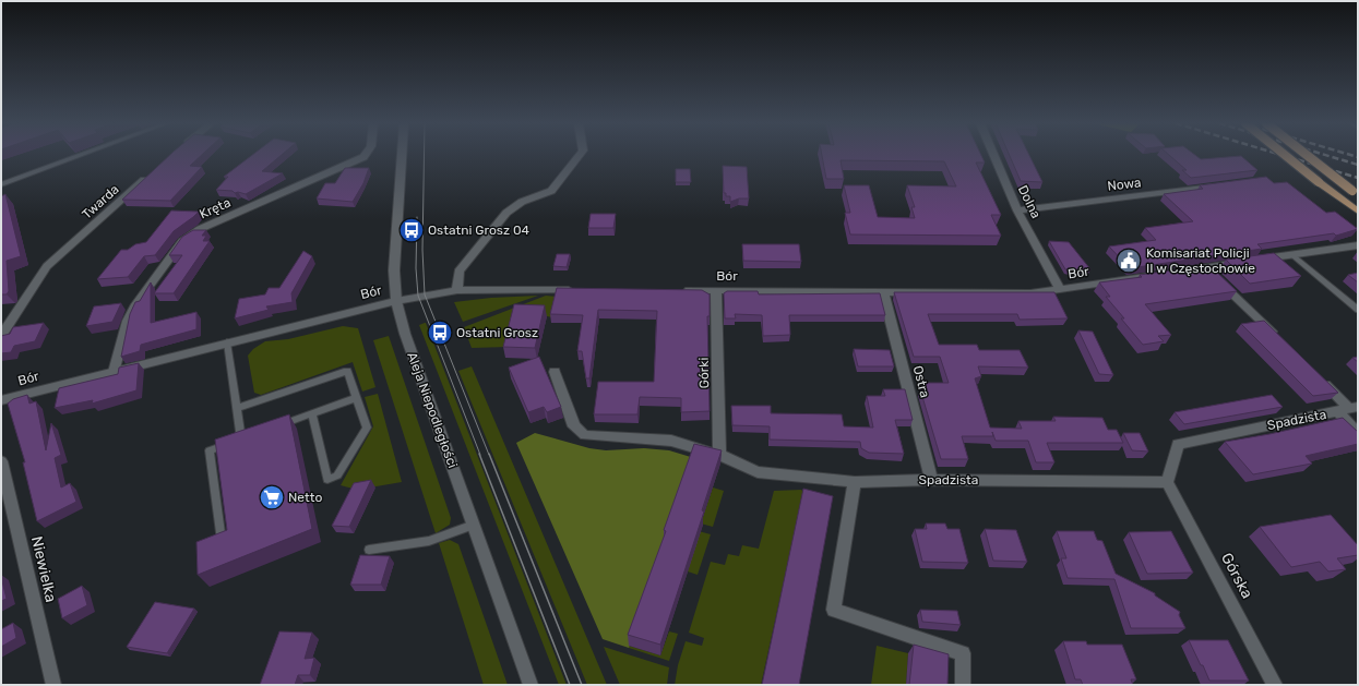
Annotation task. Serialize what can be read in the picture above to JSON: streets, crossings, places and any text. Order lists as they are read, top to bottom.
{
  "streets": {
    "street": [
      "Nowa",
      "Twarda",
      "Dolna",
      "Kręta",
      "Bór",
      "Górki",
      "Ostra",
      "Aleja Niepodległości",
      "Spadzista",
      "Niewielka",
      "Górska"
    ]
  },
  "crossings": [
    ["Nowa", "Dolna"],
    ["Dolna", "Bór"],
    ["Kręta", "Bór"],
    ["Bór", "Górki"],
    ["Bór", "Ostra"],
    ["Bór", "Aleja Niepodległości"],
    ["Górki", "Spadzista"],
    ["Ostra", "Spadzista"],
    ["Spadzista", "Górska"]
  ],
  "places": {
    "bus stop": ["Ostatni Grosz 04", "Ostatni Grosz"],
    "public building": ["Komisariat Policji II w Częstochowie"],
    "supermarket": ["Netto"]
  }
}
